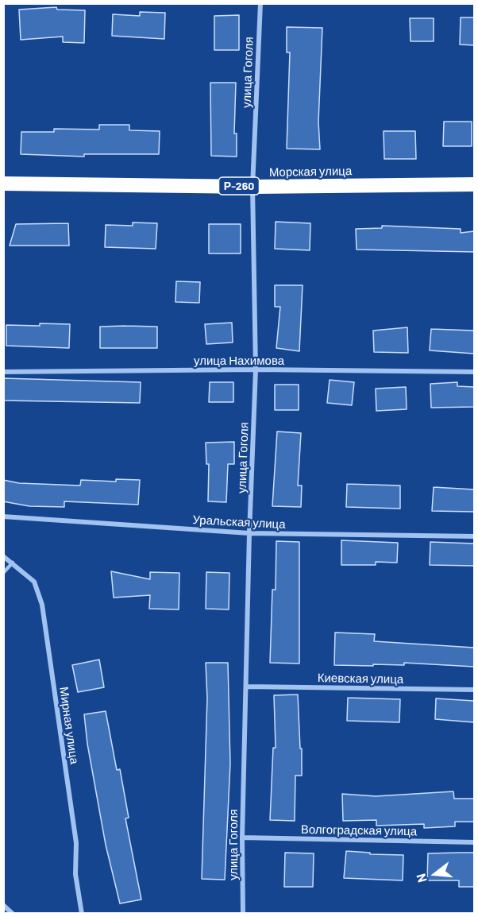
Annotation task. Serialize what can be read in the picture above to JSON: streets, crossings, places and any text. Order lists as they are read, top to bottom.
{
  "streets": {
    "highway": ["Морская улица", "Р-260"],
    "street": [
      "улица Гоголя",
      "улица Нахимова",
      "Уральская улица",
      "Киевская улица",
      "Мирная улица",
      "Волгоградская улица"
    ]
  },
  "crossings": [
    ["улица Гоголя", "Морская улица"],
    ["улица Гоголя", "улица Нахимова"],
    ["улица Гоголя", "Уральская улица"],
    ["улица Гоголя", "Киевская улица"],
    ["улица Гоголя", "Волгоградская улица"]
  ],
  "north": "left"
}
